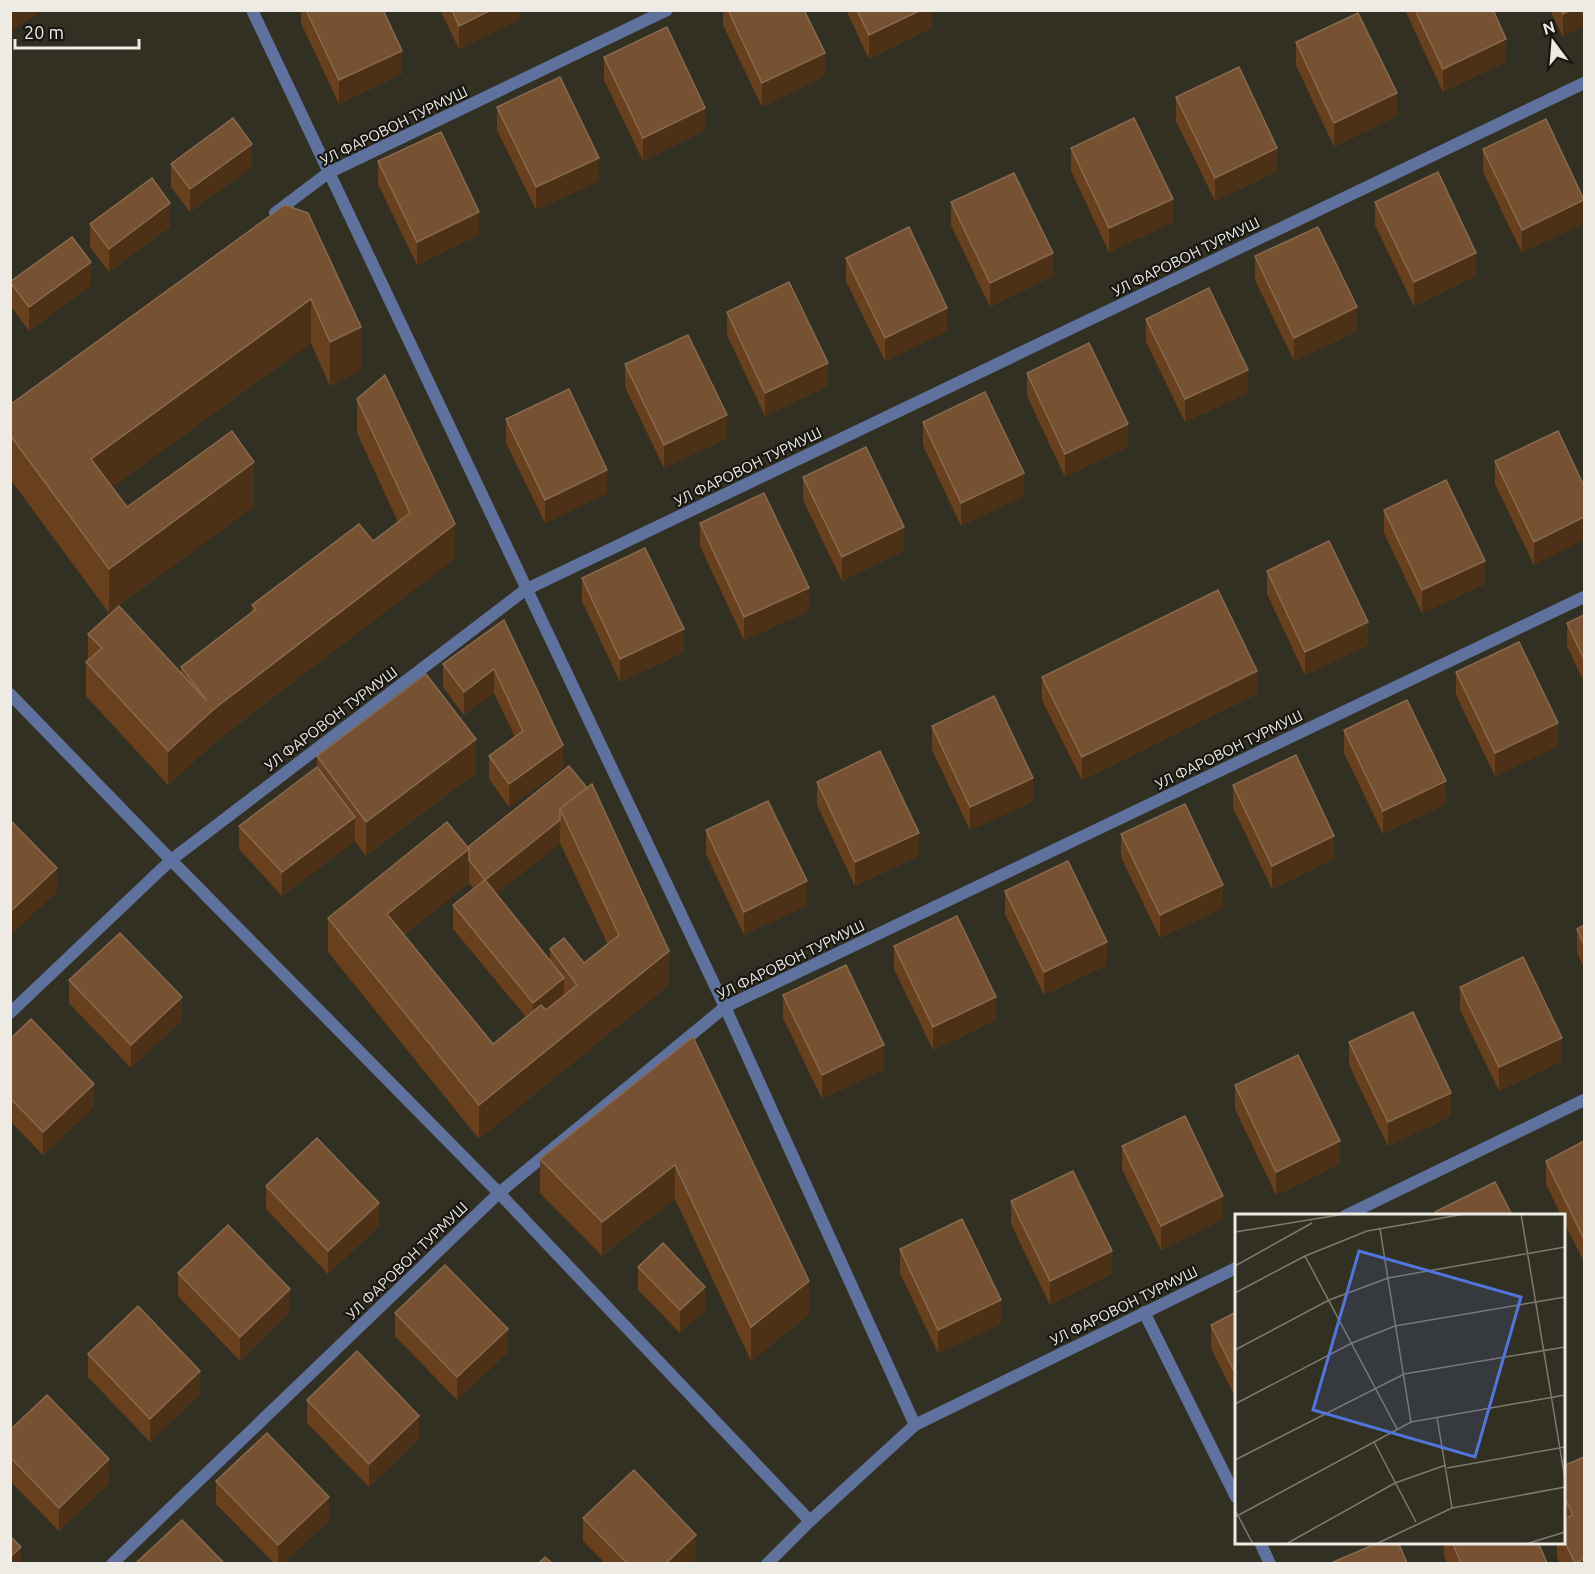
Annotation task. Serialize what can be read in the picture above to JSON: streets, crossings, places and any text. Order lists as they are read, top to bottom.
{
  "streets": {
    "street": ["УЛ ФАРОВОН ТУРМУШ"]
  },
  "scale_bar": "20 m",
  "north": "top"
}
